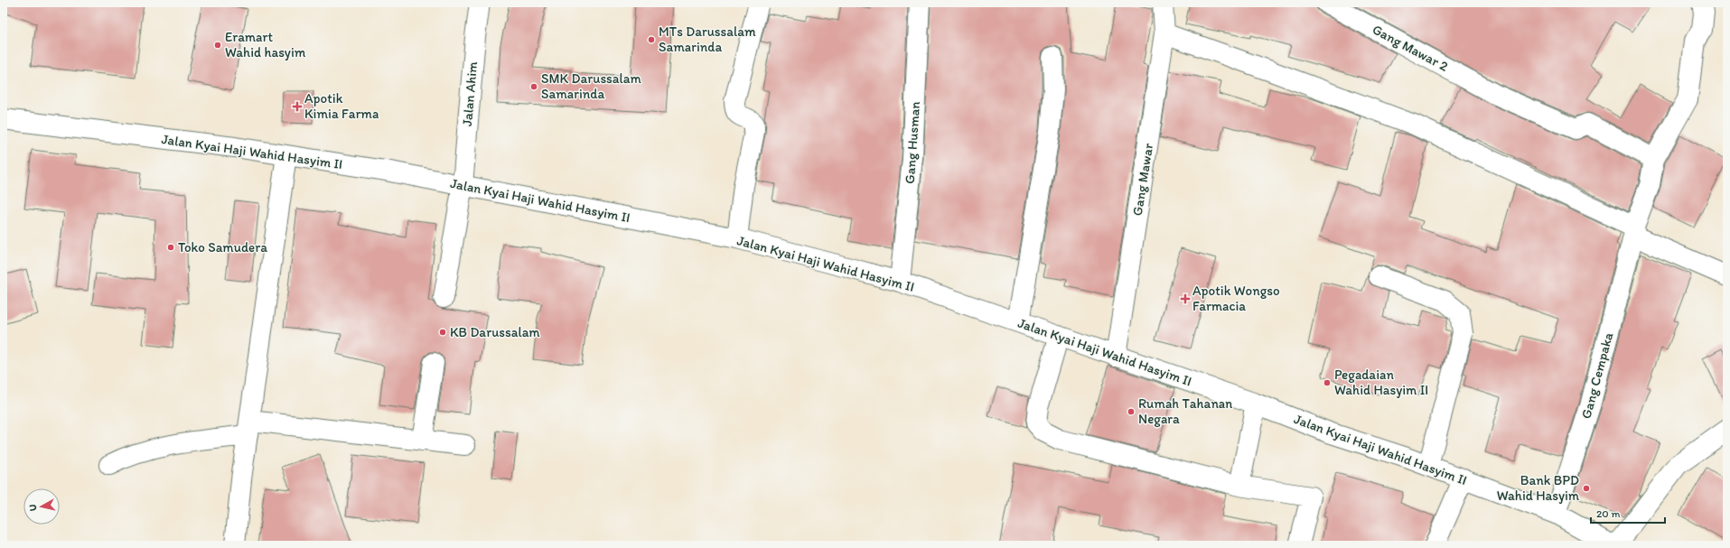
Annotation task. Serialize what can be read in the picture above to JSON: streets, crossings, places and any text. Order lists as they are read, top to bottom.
{
  "streets": {
    "street": [
      "Gang Mawar 2",
      "Jalan Ahim",
      "Gang Husman",
      "Jalan Kyai Haji Wahid Hasyim II",
      "Gang Mawar",
      "Gang Cempaka"
    ]
  },
  "crossings": [
    ["Gang Mawar 2", "Gang Cempaka"],
    ["Jalan Ahim", "Jalan Kyai Haji Wahid Hasyim II"],
    ["Gang Husman", "Jalan Kyai Haji Wahid Hasyim II"],
    ["Jalan Kyai Haji Wahid Hasyim II", "Gang Mawar"],
    ["Jalan Kyai Haji Wahid Hasyim II", "Gang Cempaka"]
  ],
  "places": {
    "other": [
      "MTs Darussalam Samarinda",
      "Eramart Wahid hasyim",
      "SMK Darussalam Samarinda",
      "Toko Samudera",
      "KB Darussalam",
      "Pegadaian Wahid Hasyim II",
      "Rumah Tahanan Negara",
      "Bank BPD Wahid Hasyim"
    ],
    "health": ["Apotik Kimia Farma", "Apotik Wongso Farmacia"]
  },
  "scale_bar": "20 m",
  "north": "left"
}
